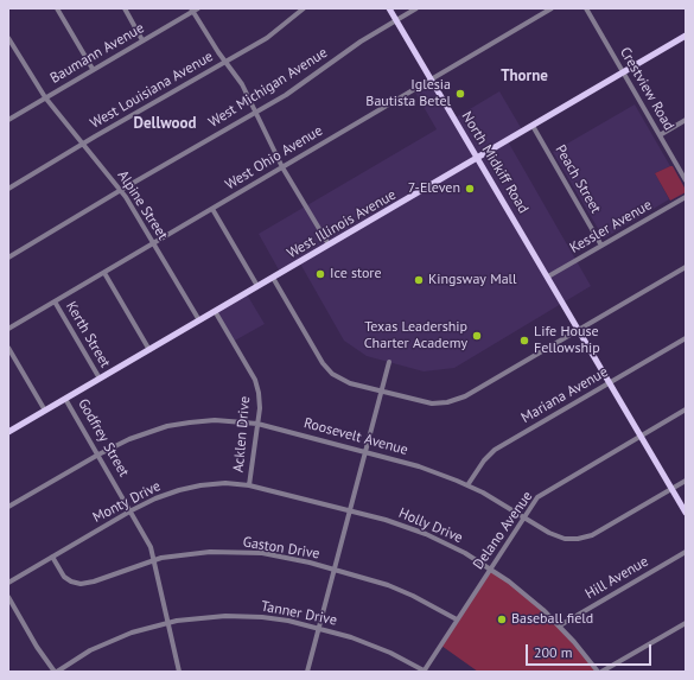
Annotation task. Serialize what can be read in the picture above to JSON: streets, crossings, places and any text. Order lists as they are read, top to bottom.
{
  "streets": {
    "main road": ["North Midkiff Road", "West Illinois Avenue"],
    "street": [
      "Baumann Avenue",
      "West Michigan Avenue",
      "Crestview Road",
      "West Louisiana Avenue",
      "West Ohio Avenue",
      "Peach Street",
      "Alpine Street",
      "Kessler Avenue",
      "Kerth Street",
      "Mariana Avenue",
      "Acklen Drive",
      "Roosevelt Avenue",
      "Godfrey Street",
      "Monty Drive",
      "Holly Drive",
      "Delano Avenue",
      "Gaston Drive",
      "Hill Avenue",
      "Tanner Drive"
    ]
  },
  "crossings": [
    ["Baumann Avenue", "Alpine Street"],
    ["West Michigan Avenue", "North Midkiff Road"],
    ["West Michigan Avenue", "Alpine Street"],
    ["Crestview Road", "West Illinois Avenue"],
    ["West Louisiana Avenue", "Alpine Street"],
    ["West Ohio Avenue", "North Midkiff Road"],
    ["West Ohio Avenue", "Alpine Street"],
    ["West Ohio Avenue", "Kerth Street"],
    ["North Midkiff Road", "West Illinois Avenue"],
    ["North Midkiff Road", "Kessler Avenue"],
    ["North Midkiff Road", "Mariana Avenue"],
    ["North Midkiff Road", "Roosevelt Avenue"],
    ["North Midkiff Road", "Delano Avenue"],
    ["Peach Street", "West Illinois Avenue"],
    ["Peach Street", "Kessler Avenue"],
    ["Alpine Street", "West Illinois Avenue"],
    ["West Illinois Avenue", "Kerth Street"],
    ["West Illinois Avenue", "Acklen Drive"],
    ["West Illinois Avenue", "Godfrey Street"],
    ["Mariana Avenue", "Roosevelt Avenue"],
    ["Acklen Drive", "Roosevelt Avenue"],
    ["Acklen Drive", "Monty Drive"],
    ["Roosevelt Avenue", "Godfrey Street"],
    ["Roosevelt Avenue", "Delano Avenue"],
    ["Godfrey Street", "Monty Drive"],
    ["Godfrey Street", "Gaston Drive"],
    ["Godfrey Street", "Tanner Drive"],
    ["Monty Drive", "Holly Drive"],
    ["Monty Drive", "Gaston Drive"],
    ["Holly Drive", "Delano Avenue"],
    ["Holly Drive", "Hill Avenue"],
    ["Delano Avenue", "Gaston Drive"],
    ["Delano Avenue", "Tanner Drive"]
  ],
  "districts": ["Thorne", "Dellwood"],
  "places": [
    "Iglesia Bautista Betel",
    "7-Eleven",
    "Ice store",
    "Kingsway Mall",
    "Texas Leadership Charter Academy",
    "Life House Fellowship",
    "Baseball field"
  ],
  "scale_bar": "200 m"
}
